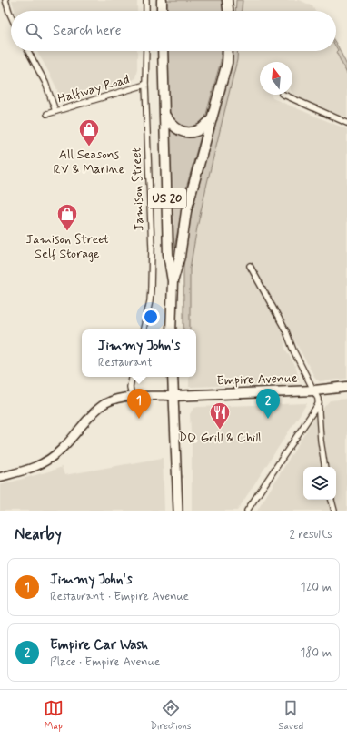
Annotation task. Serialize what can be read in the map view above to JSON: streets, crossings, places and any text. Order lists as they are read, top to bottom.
{
  "streets": {
    "highway": ["US 20", "Empire Avenue"],
    "street": ["Halfway Road", "Jamison Street"]
  },
  "crossings": [
    ["Halfway Road", "Jamison Street"]
  ],
  "places": {
    "shop": ["All Seasons RV & Marine", "Jamison Street Self Storage"],
    "restaurant": ["DQ Grill & Chill"]
  },
  "north": "top",
  "page": {
    "search": "Search here",
    "popup": ["Jimmy John's", "Restaurant"],
    "pins": ["1", "2"],
    "heading": ["Nearby", "2 results"],
    "list": [
      {
        "mark": "1",
        "name": "Jimmy John's",
        "note": "Restaurant · Empire Avenue",
        "value": "120 m"
      },
      {
        "mark": "2",
        "name": "Empire Car Wash",
        "note": "Place · Empire Avenue",
        "value": "180 m"
      }
    ],
    "nav": ["Map", "Directions", "Saved"]
  }
}
